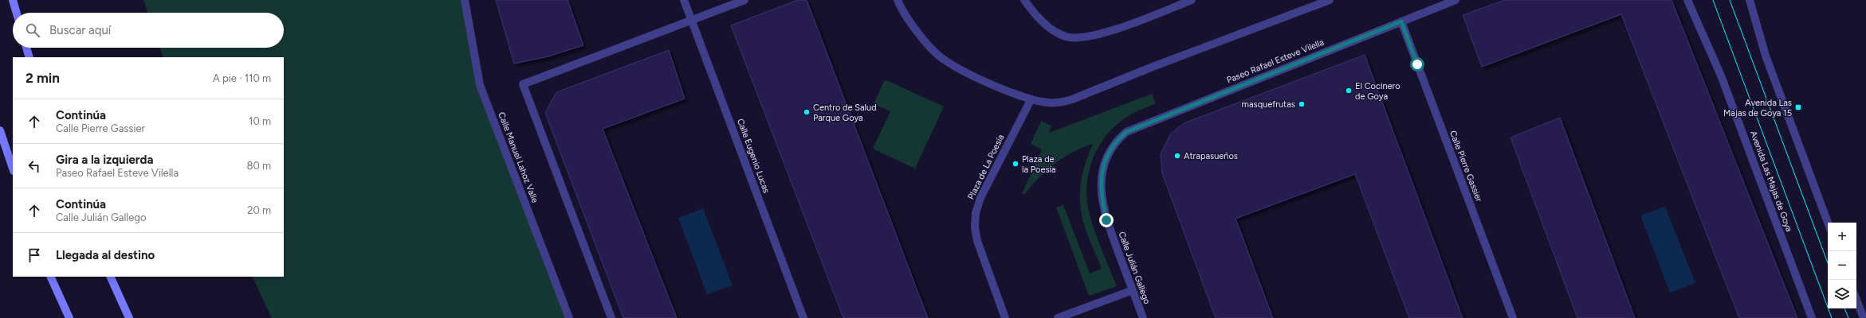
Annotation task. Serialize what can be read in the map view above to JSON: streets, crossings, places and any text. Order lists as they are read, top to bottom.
{
  "streets": {
    "street": [
      "Paseo Rafael Esteve Vilella",
      "Calle Eugenio Lucas",
      "Calle Manuel Lahoz Valle",
      "Calle Pierre Gassier",
      "Plaza de La Poesía",
      "Avenida Las Majas de Goya",
      "Calle Julián Gallego"
    ]
  },
  "crossings": [
    ["Paseo Rafael Esteve Vilella", "Calle Pierre Gassier"],
    ["Paseo Rafael Esteve Vilella", "Calle Julián Gallego"]
  ],
  "places": {
    "other": [
      "El Cocinero de Goya",
      "masquefrutas",
      "Centro de Salud Parque Goya",
      "Atrapasueños",
      "Plaza de la Poesía"
    ],
    "transit": ["Avenida Las Majas de Goya 15"]
  },
  "page": {
    "search": "Buscar aquí",
    "heading": ["2 min", "A pie · 110 m"],
    "list": [
      ["Continúa", "Calle Pierre Gassier", "10 m"],
      ["Gira a la izquierda", "Paseo Rafael Esteve Vilella", "80 m"],
      ["Continúa", "Calle Julián Gallego", "20 m"],
      "Llegada al destino"
    ],
    "map_buttons": ["+", "−"]
  }
}
